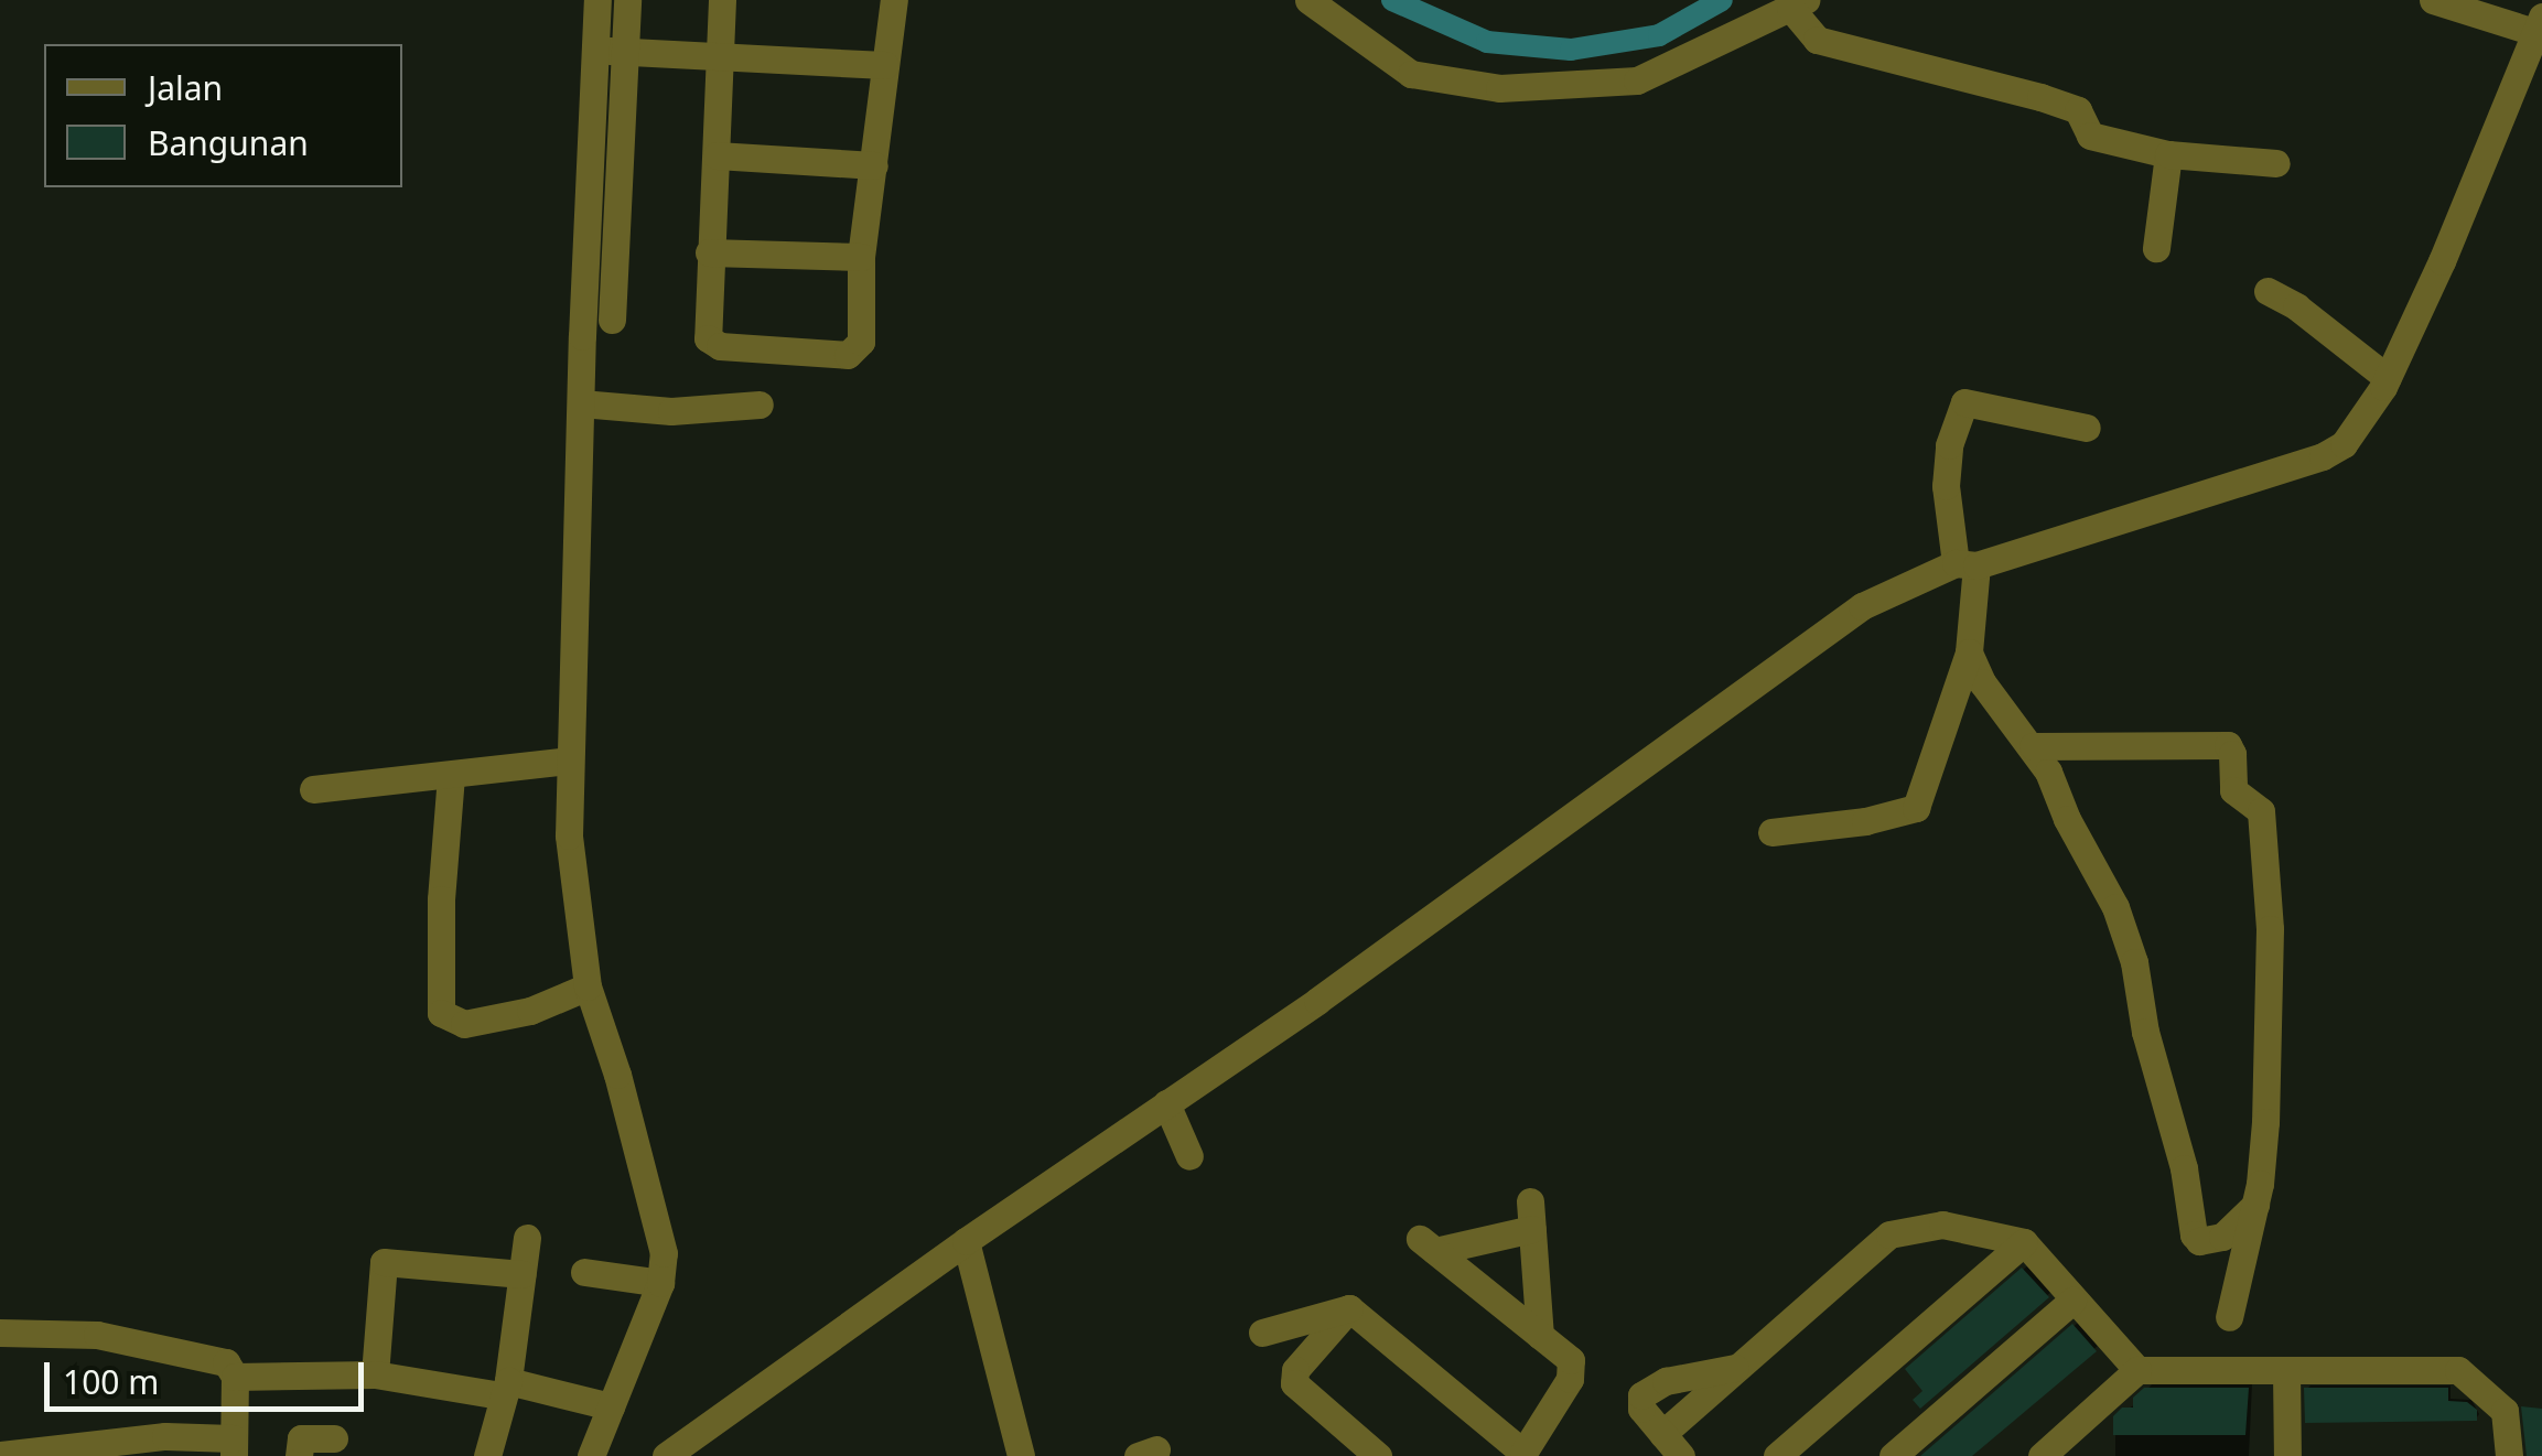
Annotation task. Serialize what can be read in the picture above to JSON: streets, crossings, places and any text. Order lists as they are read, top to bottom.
{
  "legend": ["Jalan", "Bangunan"],
  "scale_bar": "100 m"
}
